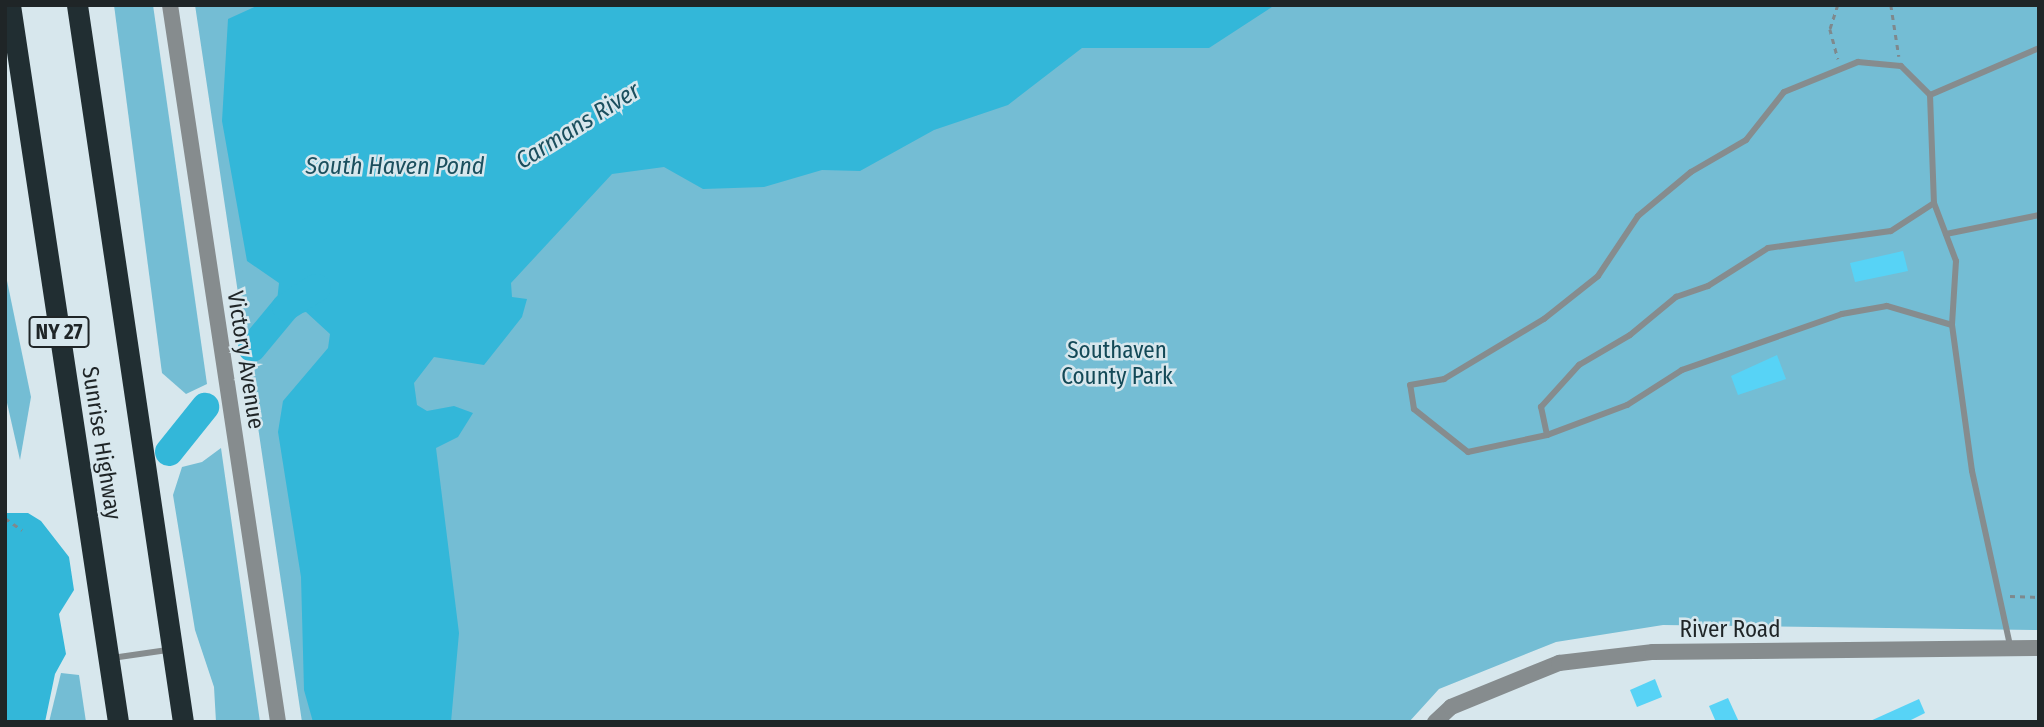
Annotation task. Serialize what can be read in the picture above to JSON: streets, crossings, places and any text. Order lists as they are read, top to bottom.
{
  "streets": {
    "highway": ["NY 27", "Sunrise Highway"],
    "street": ["Victory Avenue", "River Road"]
  },
  "water": ["Carmans River", "South Haven Pond"],
  "parks": ["Southaven County Park"]
}
